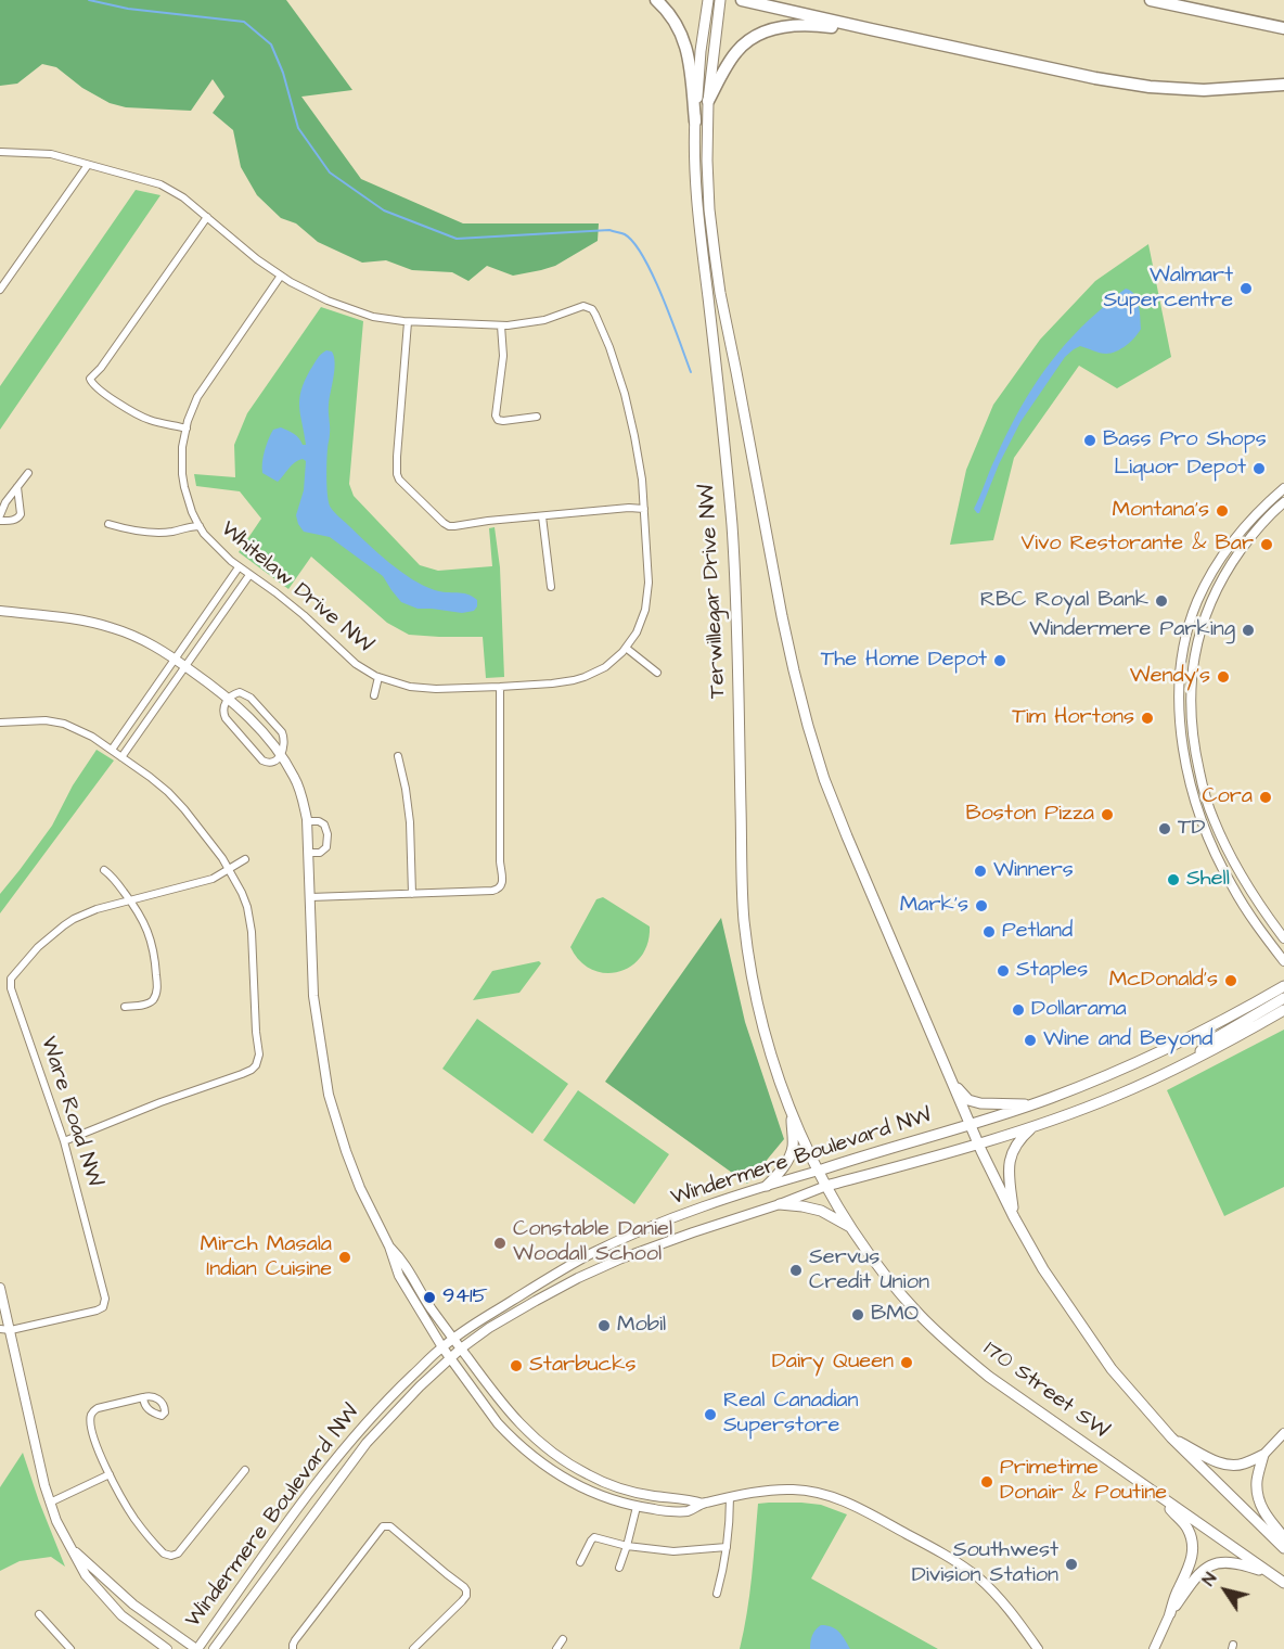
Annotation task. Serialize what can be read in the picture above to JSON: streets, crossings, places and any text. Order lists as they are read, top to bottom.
{
  "streets": {
    "main road": ["Terwillegar Drive NW", "Windermere Boulevard NW", "170 Street SW"],
    "street": ["Whitelaw Drive NW", "Ware Road NW"]
  },
  "crossings": [
    ["Terwillegar Drive NW", "Windermere Boulevard NW"],
    ["Terwillegar Drive NW", "170 Street SW"],
    ["Windermere Boulevard NW", "170 Street SW"]
  ],
  "places": [
    "Walmart Supercentre",
    "Bass Pro Shops",
    "Liquor Depot",
    "Montana's",
    "Vivo Restorante & Bar",
    "RBC Royal Bank",
    "Windermere Parking",
    "The Home Depot",
    "Wendy's",
    "Tim Hortons",
    "Cora",
    "Boston Pizza",
    "TD",
    "Winners",
    "Shell",
    "Mark's",
    "Petland",
    "Staples",
    "McDonald's",
    "Dollarama",
    "Wine and Beyond",
    "Constable Daniel Woodall School",
    "Mirch Masala Indian Cuisine",
    "Servus Credit Union",
    "9415",
    "BMO",
    "Mobil",
    "Dairy Queen",
    "Starbucks",
    "Real Canadian Superstore",
    "Primetime Donair & Poutine",
    "Southwest Division Station"
  ],
  "north": "top left"
}
